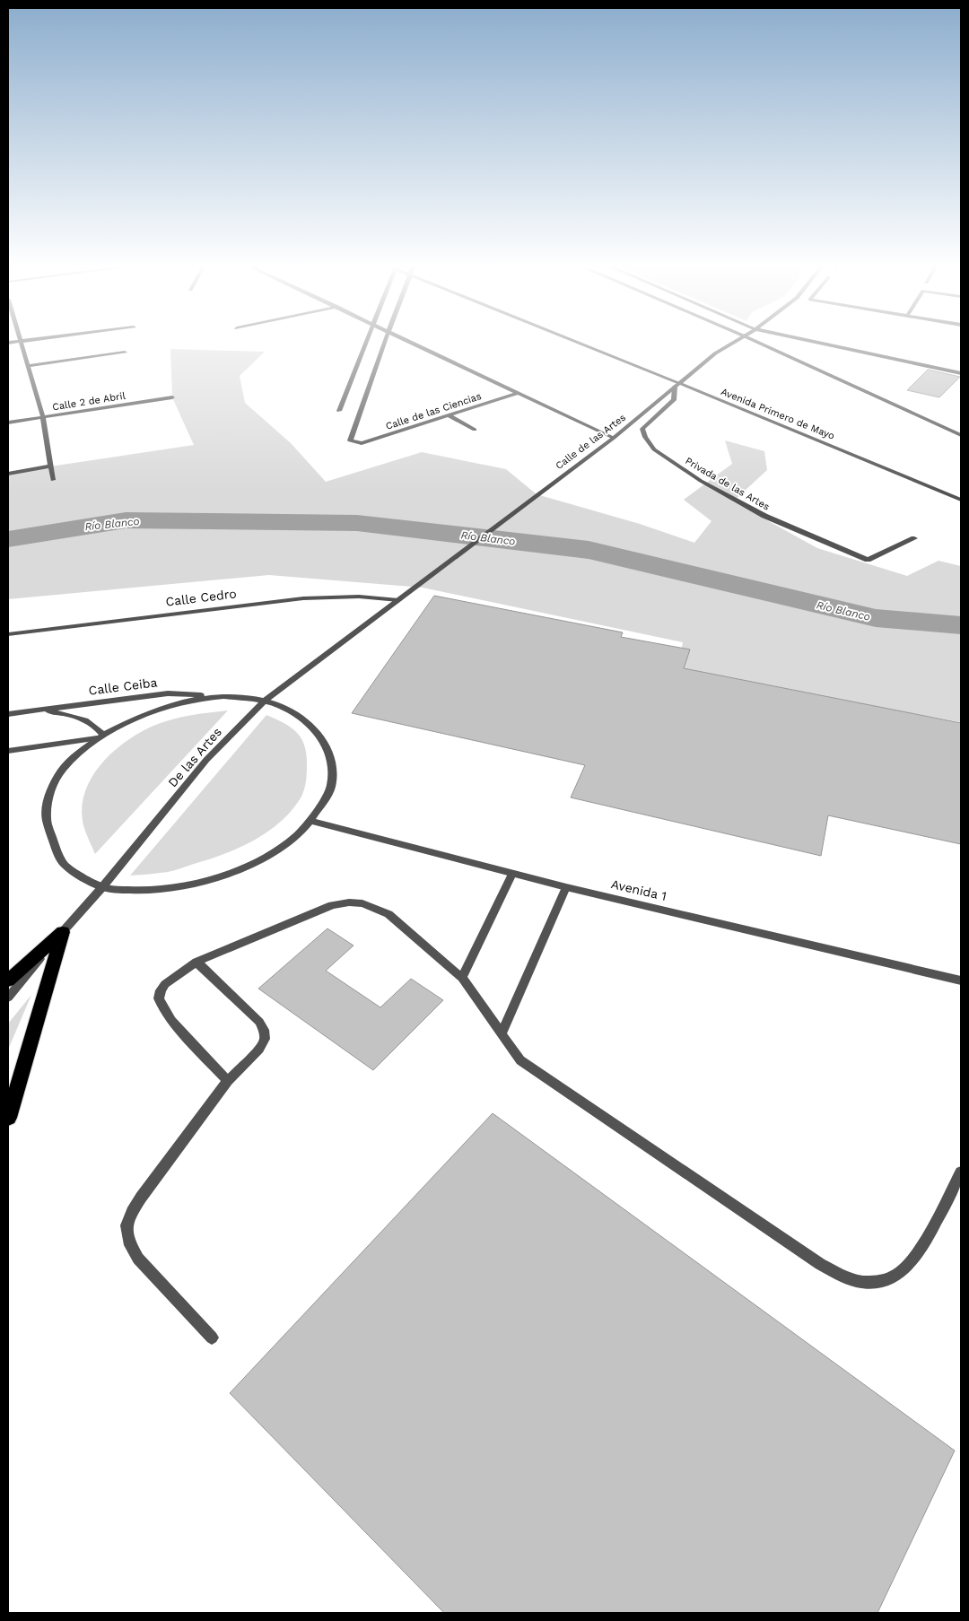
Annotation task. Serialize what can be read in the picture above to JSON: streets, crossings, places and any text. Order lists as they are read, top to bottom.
{
  "streets": {
    "street": [
      "Calle 2 de Abril",
      "Calle de las Ciencias",
      "Avenida Primero de Mayo",
      "Calle de las Artes",
      "Privada de las Artes",
      "Calle Cedro",
      "Calle Ceiba",
      "De las Artes",
      "Avenida 1"
    ]
  },
  "crossings": [
    ["Avenida Primero de Mayo", "Calle de las Artes"],
    ["Avenida Primero de Mayo", "Privada de las Artes"],
    ["Calle de las Artes", "Privada de las Artes"],
    ["Calle de las Artes", "De las Artes"],
    ["Calle Cedro", "De las Artes"]
  ],
  "water": ["Río Blanco"]
}
